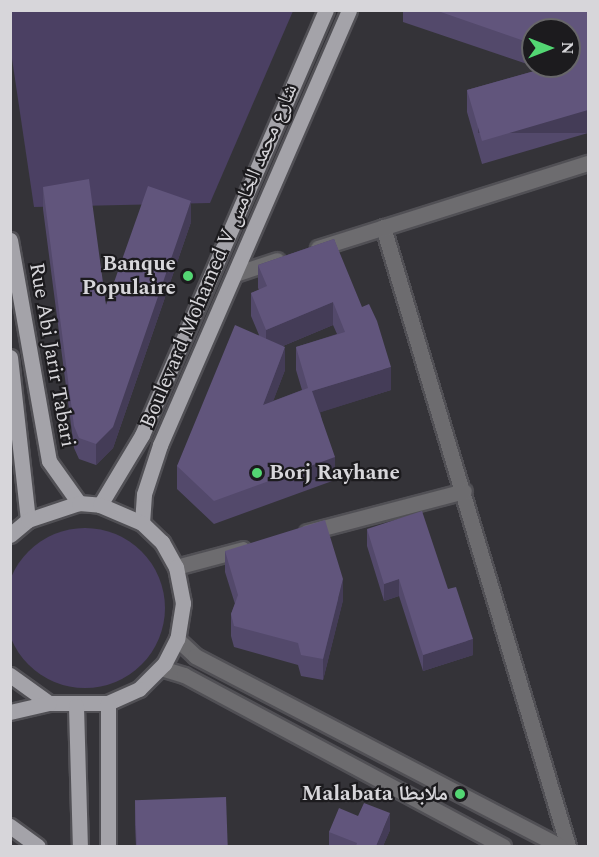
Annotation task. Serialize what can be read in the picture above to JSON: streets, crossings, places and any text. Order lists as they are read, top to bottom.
{
  "streets": {
    "main road": ["Boulevard Mohamed V شارع محمد الخامس", "Rue Abi Jarir Tabari"]
  },
  "places": ["Banque Populaire", "Borj Rayhane", "Malabata ملابطا"],
  "north": "right"
}
